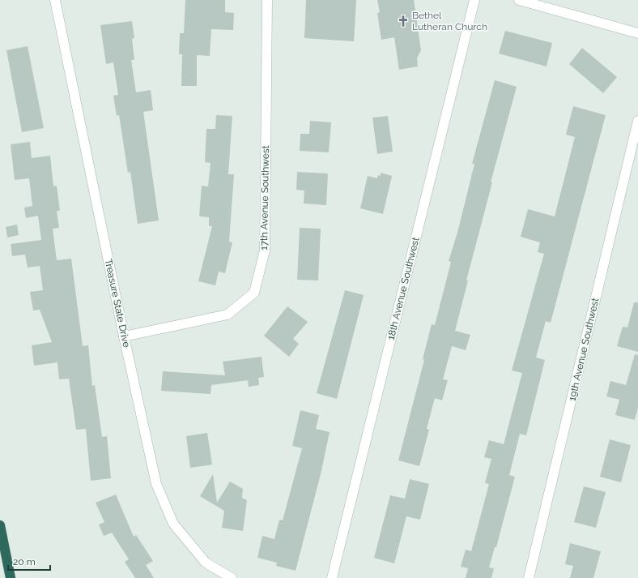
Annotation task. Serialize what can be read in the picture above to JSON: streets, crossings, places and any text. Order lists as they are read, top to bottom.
{
  "streets": {
    "street": [
      "17th Avenue Southwest",
      "18th Avenue Southwest",
      "Treasure State Drive",
      "19th Avenue Southwest"
    ]
  },
  "crossings": [
    ["17th Avenue Southwest", "Treasure State Drive"]
  ],
  "places": {
    "church": ["Bethel Lutheran Church"]
  },
  "scale_bar": "20 m"
}
